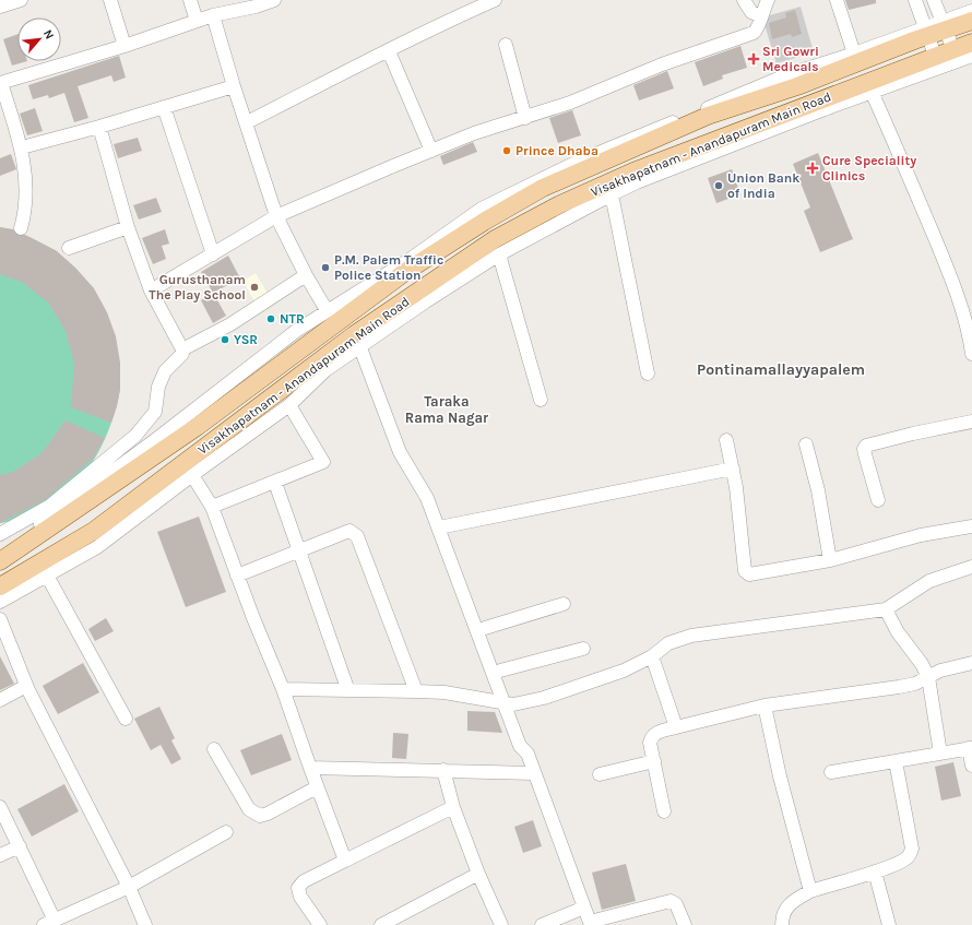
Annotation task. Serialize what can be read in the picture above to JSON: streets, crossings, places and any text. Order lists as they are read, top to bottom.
{
  "streets": {
    "main road": ["Visakhapatnam - Anandapuram Main Road"]
  },
  "districts": ["Pontinamallayyapalem", "Taraka Rama Nagar"],
  "places": {
    "health": ["Sri Gowri Medicals", "Cure Speciality Clinics"],
    "other": [
      "Prince Dhaba",
      "Union Bank of India",
      "P.M. Palem Traffic Police Station",
      "Gurusthanam The Play School",
      "NTR",
      "YSR"
    ]
  },
  "north": "top right"
}
